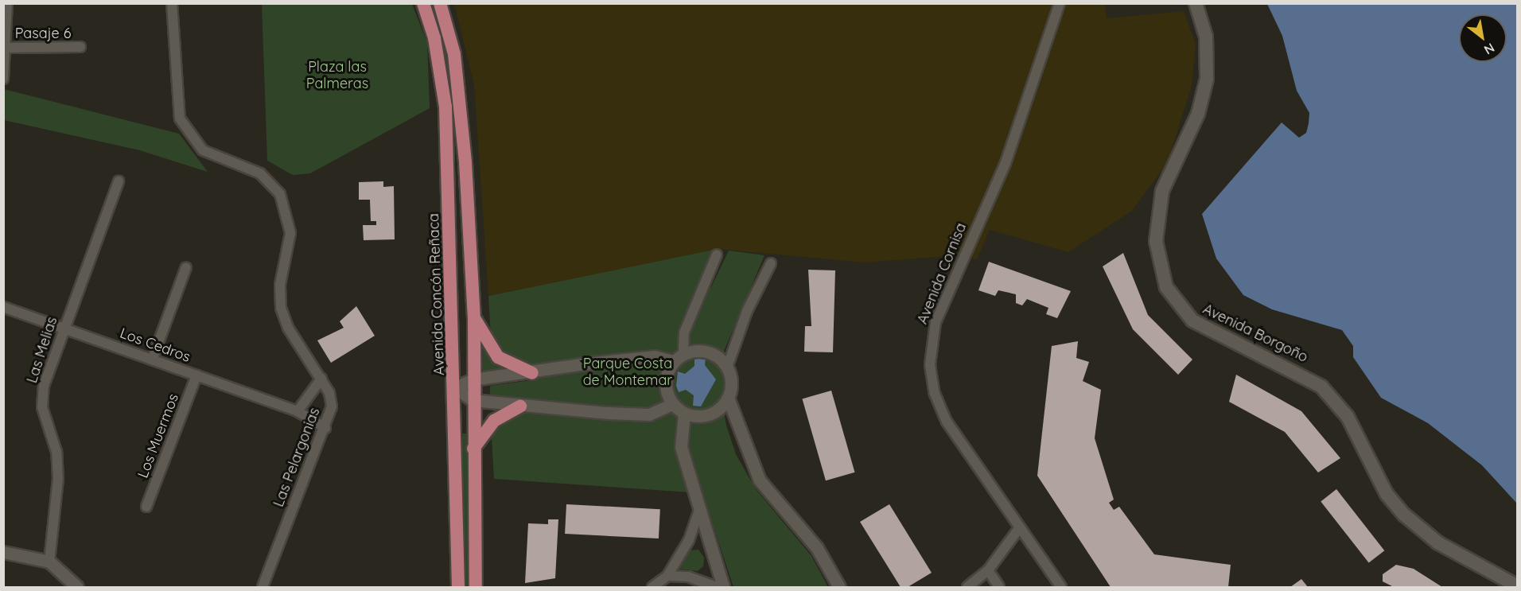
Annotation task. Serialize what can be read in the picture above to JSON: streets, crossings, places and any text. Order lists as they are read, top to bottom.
{
  "streets": {
    "main road": ["Avenida Concón Reñaca", "Avenida Borgoño"],
    "street": [
      "Pasaje 6",
      "Avenida Cornisa",
      "Los Cedros",
      "Las Melias",
      "Los Muermos",
      "Las Pelargonias"
    ]
  },
  "crossings": [
    ["Los Cedros", "Las Melias"],
    ["Los Cedros", "Los Muermos"],
    ["Los Cedros", "Las Pelargonias"]
  ],
  "parks": ["Plaza las Palmeras", "Parque Costa de Montemar"],
  "north": "bottom right"
}
